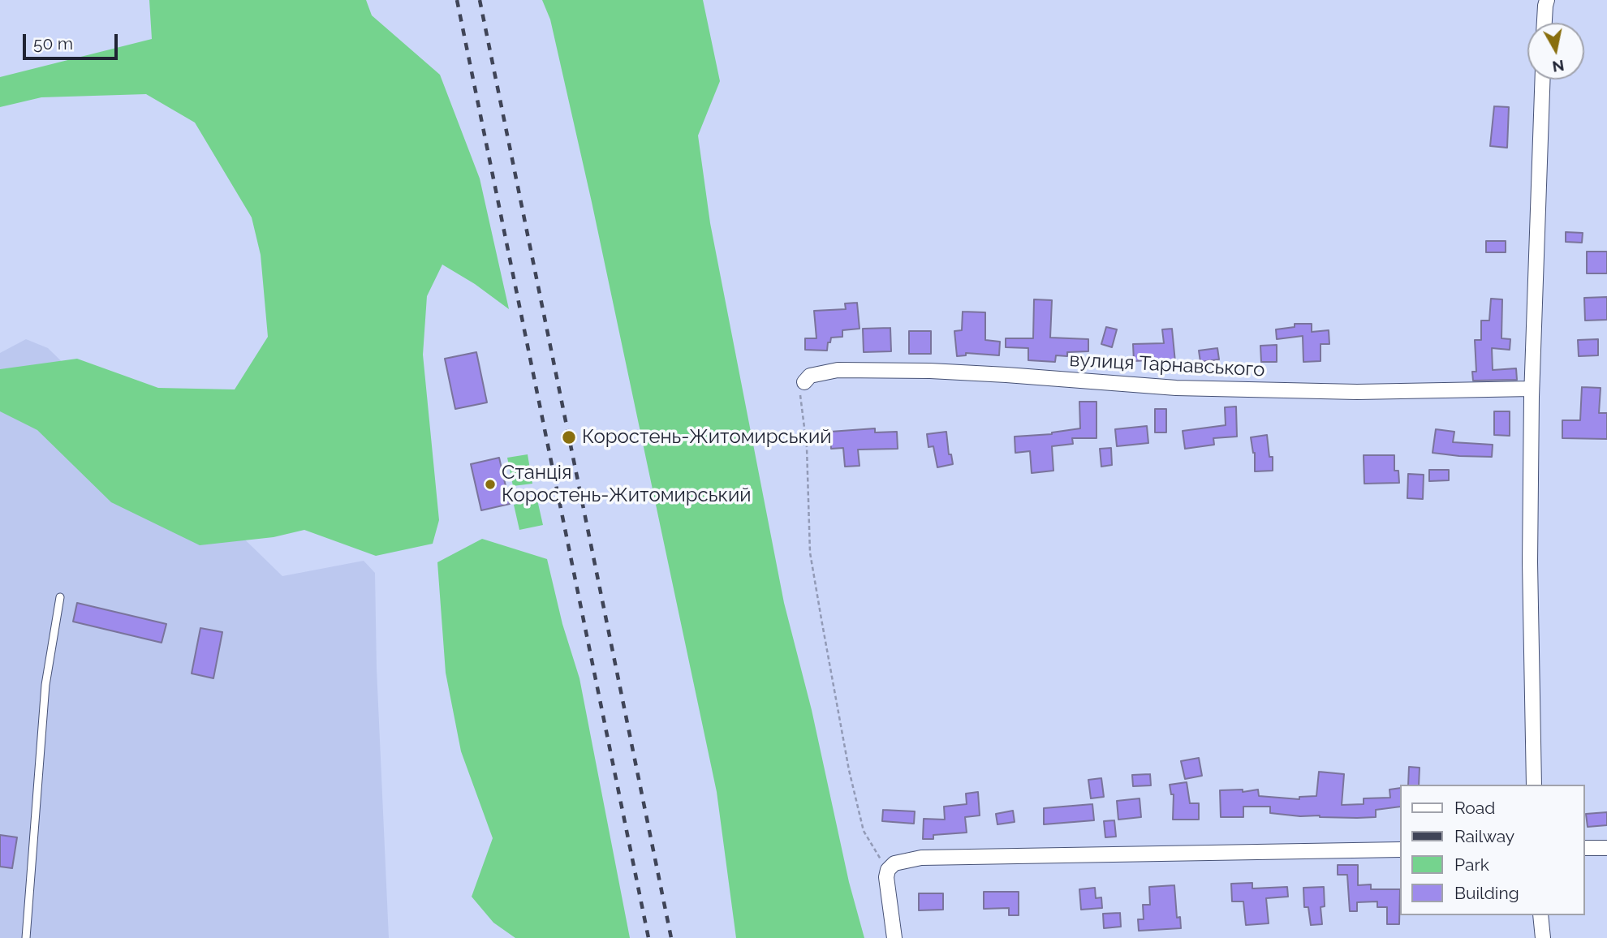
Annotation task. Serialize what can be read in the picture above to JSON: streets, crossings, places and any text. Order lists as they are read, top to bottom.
{
  "streets": {
    "street": ["вулиця Тарнавського"]
  },
  "places": ["Коростень-Житомирський", "Станція Коростень-Житомирський"],
  "legend": [
    "Road",
    "Railway",
    "Park",
    "Building"
  ],
  "scale_bar": "50 m",
  "north": "bottom"
}
